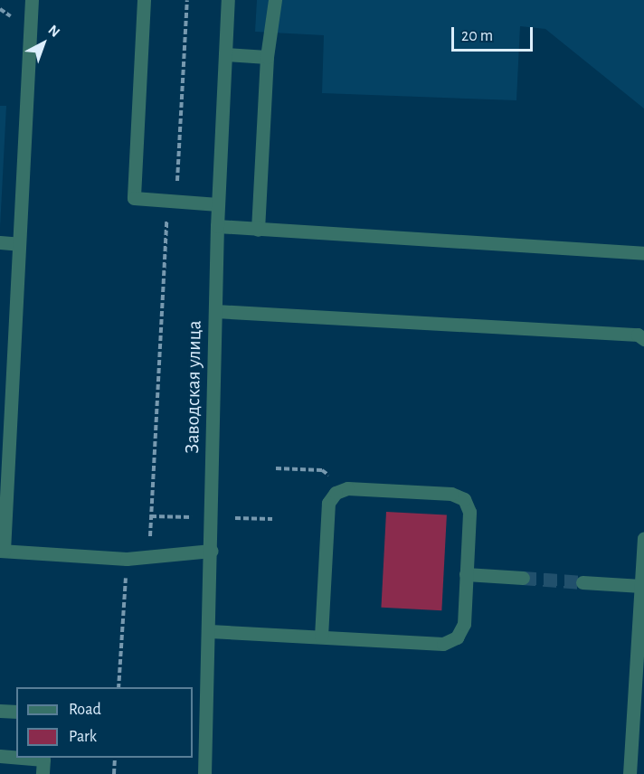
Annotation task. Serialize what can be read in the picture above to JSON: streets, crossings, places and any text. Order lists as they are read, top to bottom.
{
  "streets": {
    "street": ["Заводская улица"]
  },
  "legend": ["Road", "Park"],
  "scale_bar": "20 m",
  "north": "top right"
}
